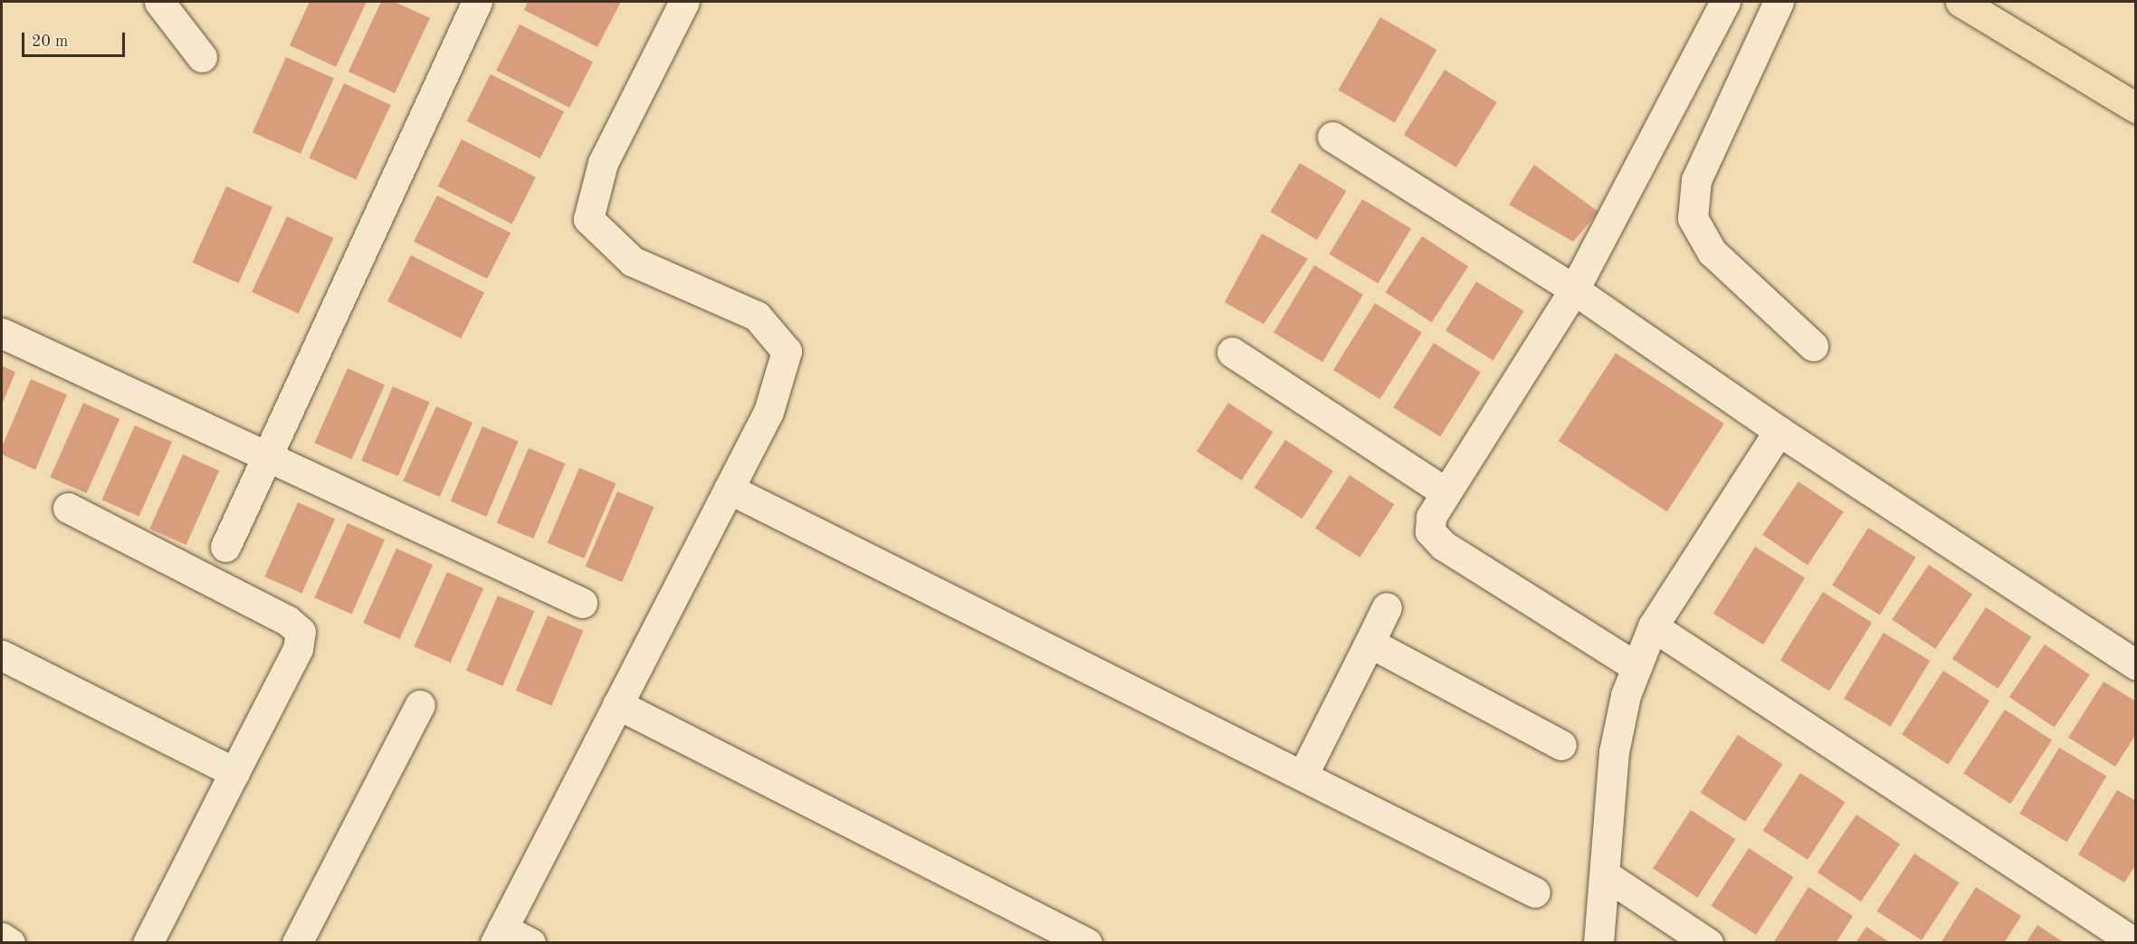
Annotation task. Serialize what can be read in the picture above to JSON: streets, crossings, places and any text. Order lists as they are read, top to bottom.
{
  "scale_bar": "20 m"
}
